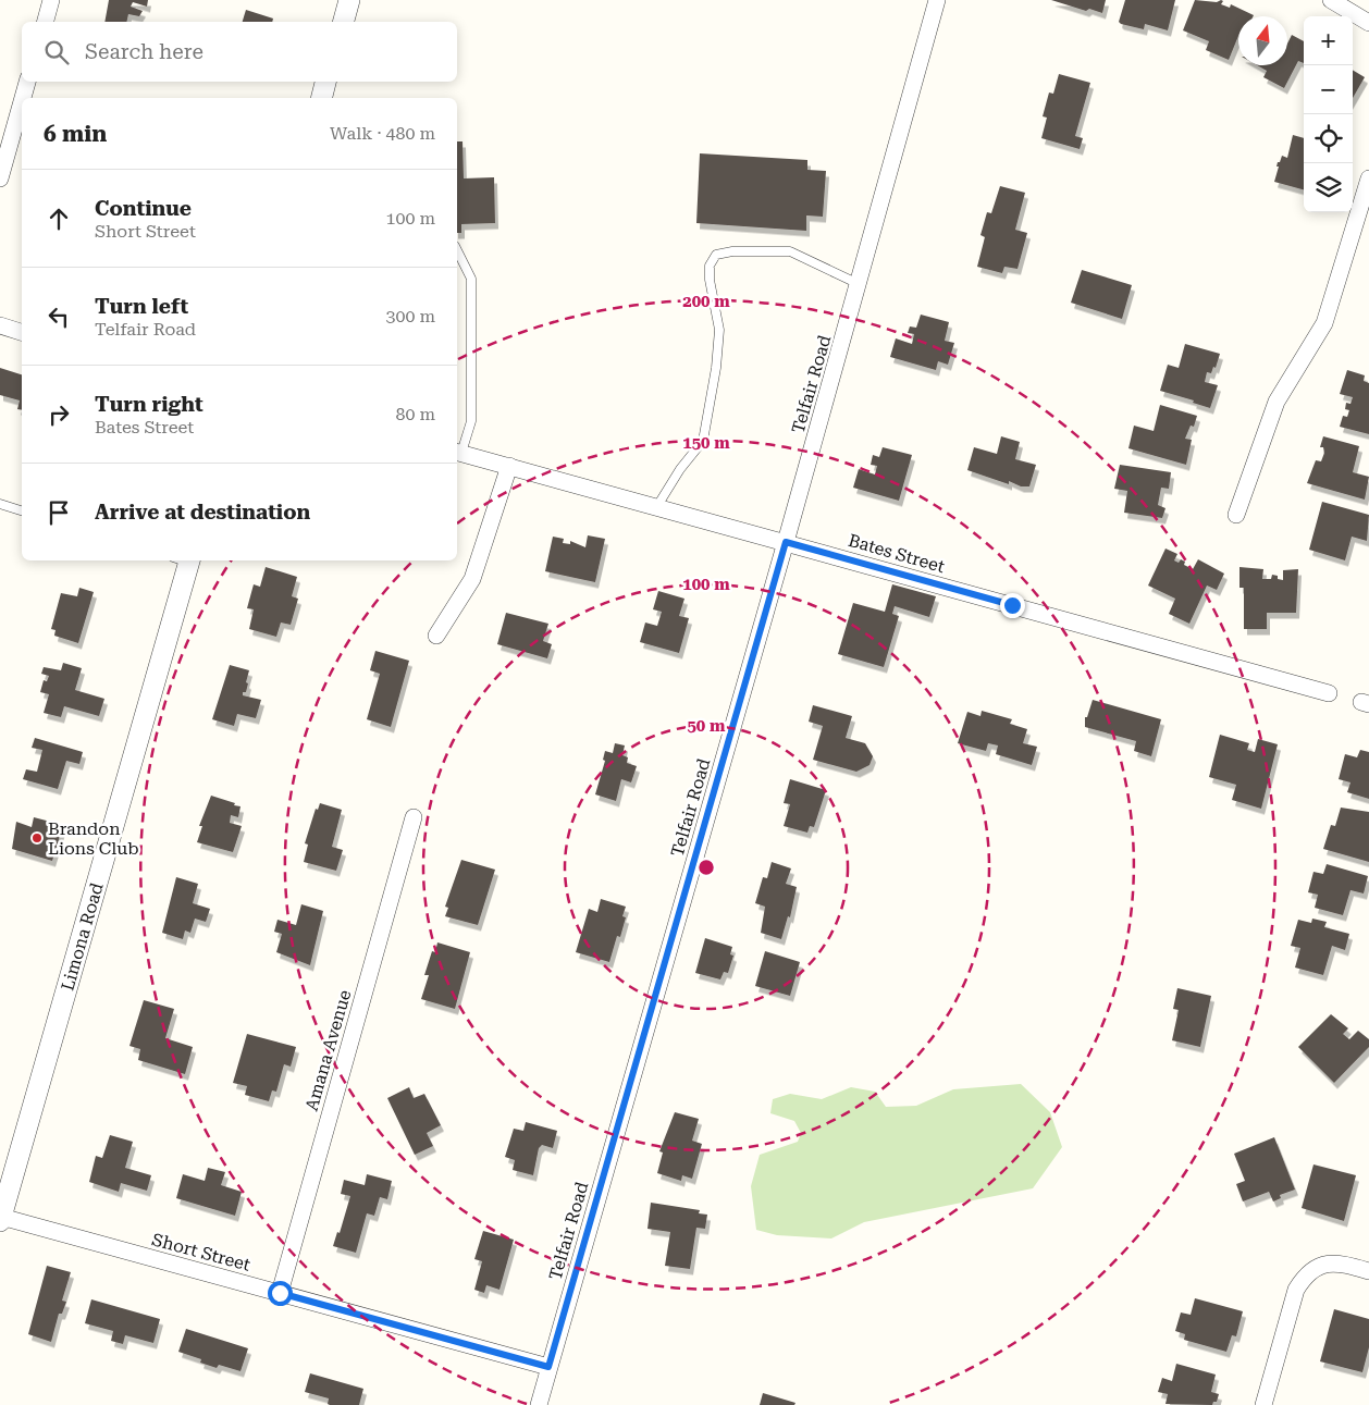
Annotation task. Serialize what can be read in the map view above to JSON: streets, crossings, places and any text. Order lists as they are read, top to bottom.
{
  "streets": {
    "street": [
      "Telfair Road",
      "Bates Street",
      "Limona Road",
      "Amana Avenue",
      "Short Street"
    ]
  },
  "crossings": [
    ["Telfair Road", "Bates Street"],
    ["Telfair Road", "Short Street"],
    ["Limona Road", "Short Street"],
    ["Amana Avenue", "Short Street"]
  ],
  "places": ["Brandon Lions Club"],
  "north": "top",
  "page": {
    "map_buttons": ["+", "−"],
    "search": "Search here",
    "heading": ["6 min", "Walk · 480 m"],
    "list": [
      ["Continue", "Short Street", "100 m"],
      ["Turn left", "Telfair Road", "300 m"],
      ["Turn right", "Bates Street", "80 m"],
      "Arrive at destination"
    ]
  },
  "rings": [
    "200 m",
    "150 m",
    "100 m",
    "50 m"
  ]
}
